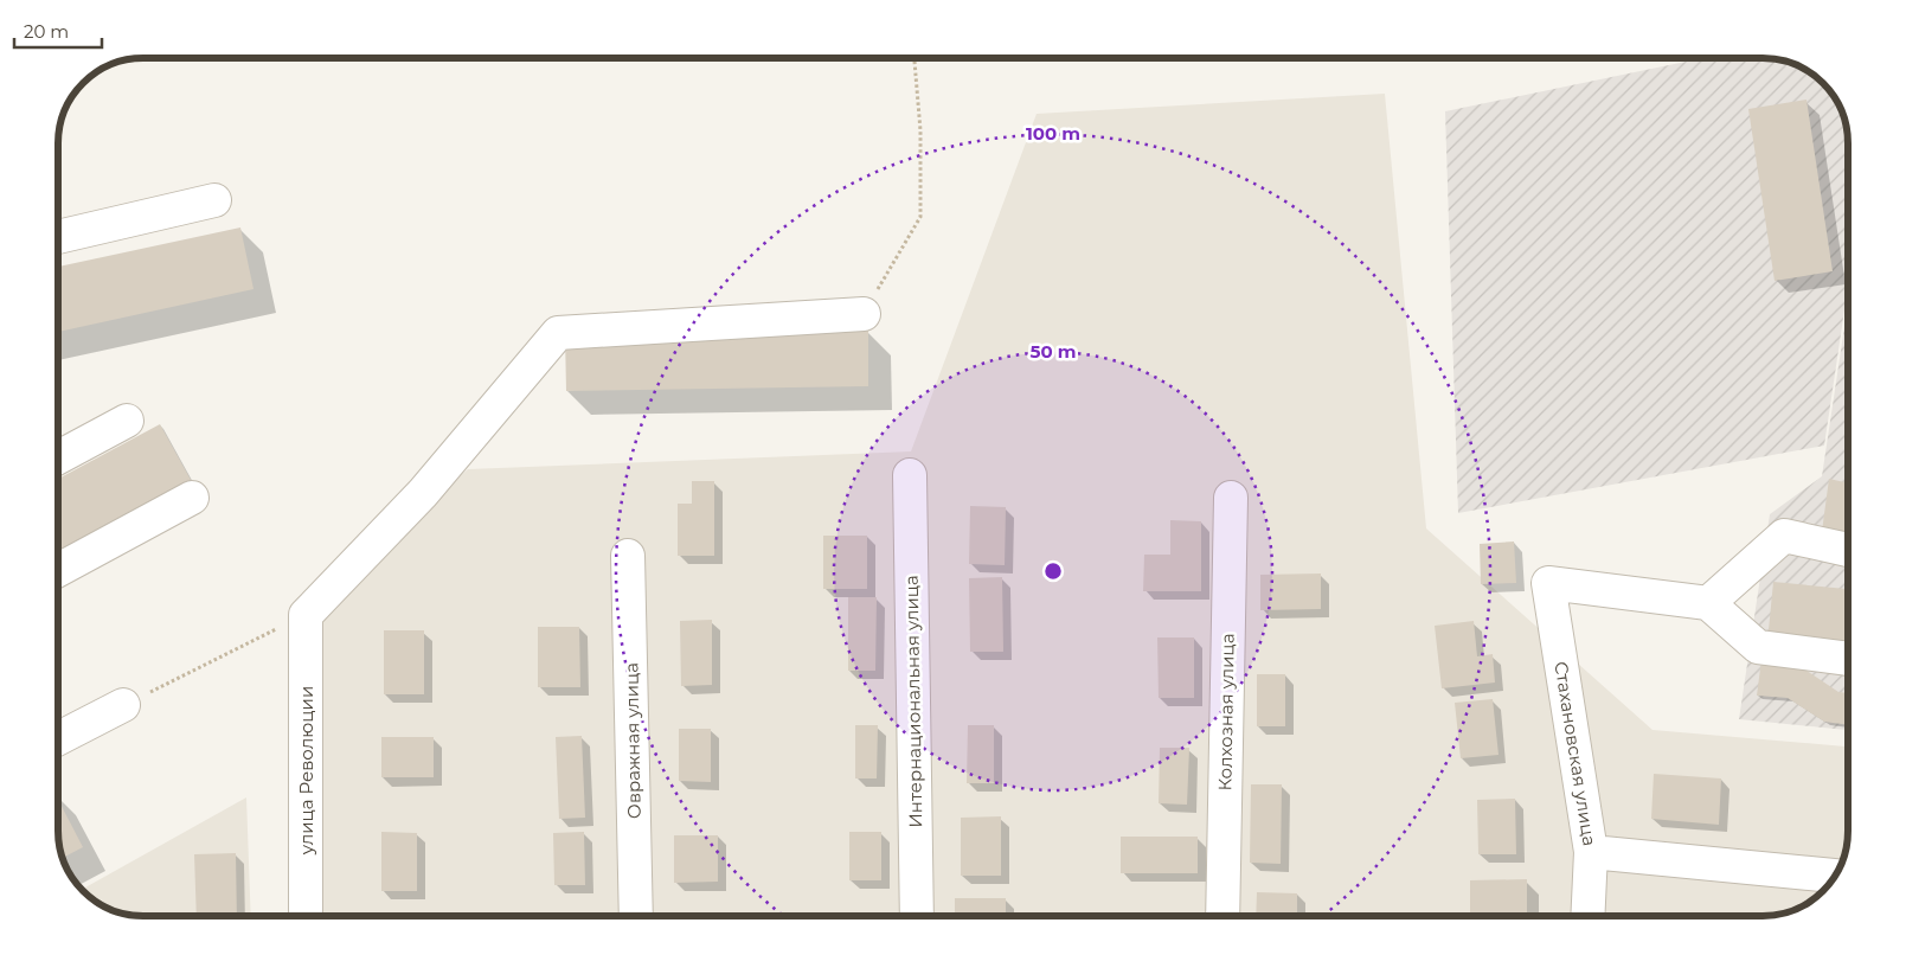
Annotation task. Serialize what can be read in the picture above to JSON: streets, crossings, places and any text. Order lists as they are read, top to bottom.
{
  "streets": {
    "street": [
      "Интернациональная улица",
      "Колхозная улица",
      "Овражная улица",
      "Стахановская улица",
      "улица Революции"
    ]
  },
  "scale_bar": "20 m",
  "rings": ["100 m", "50 m"]
}
